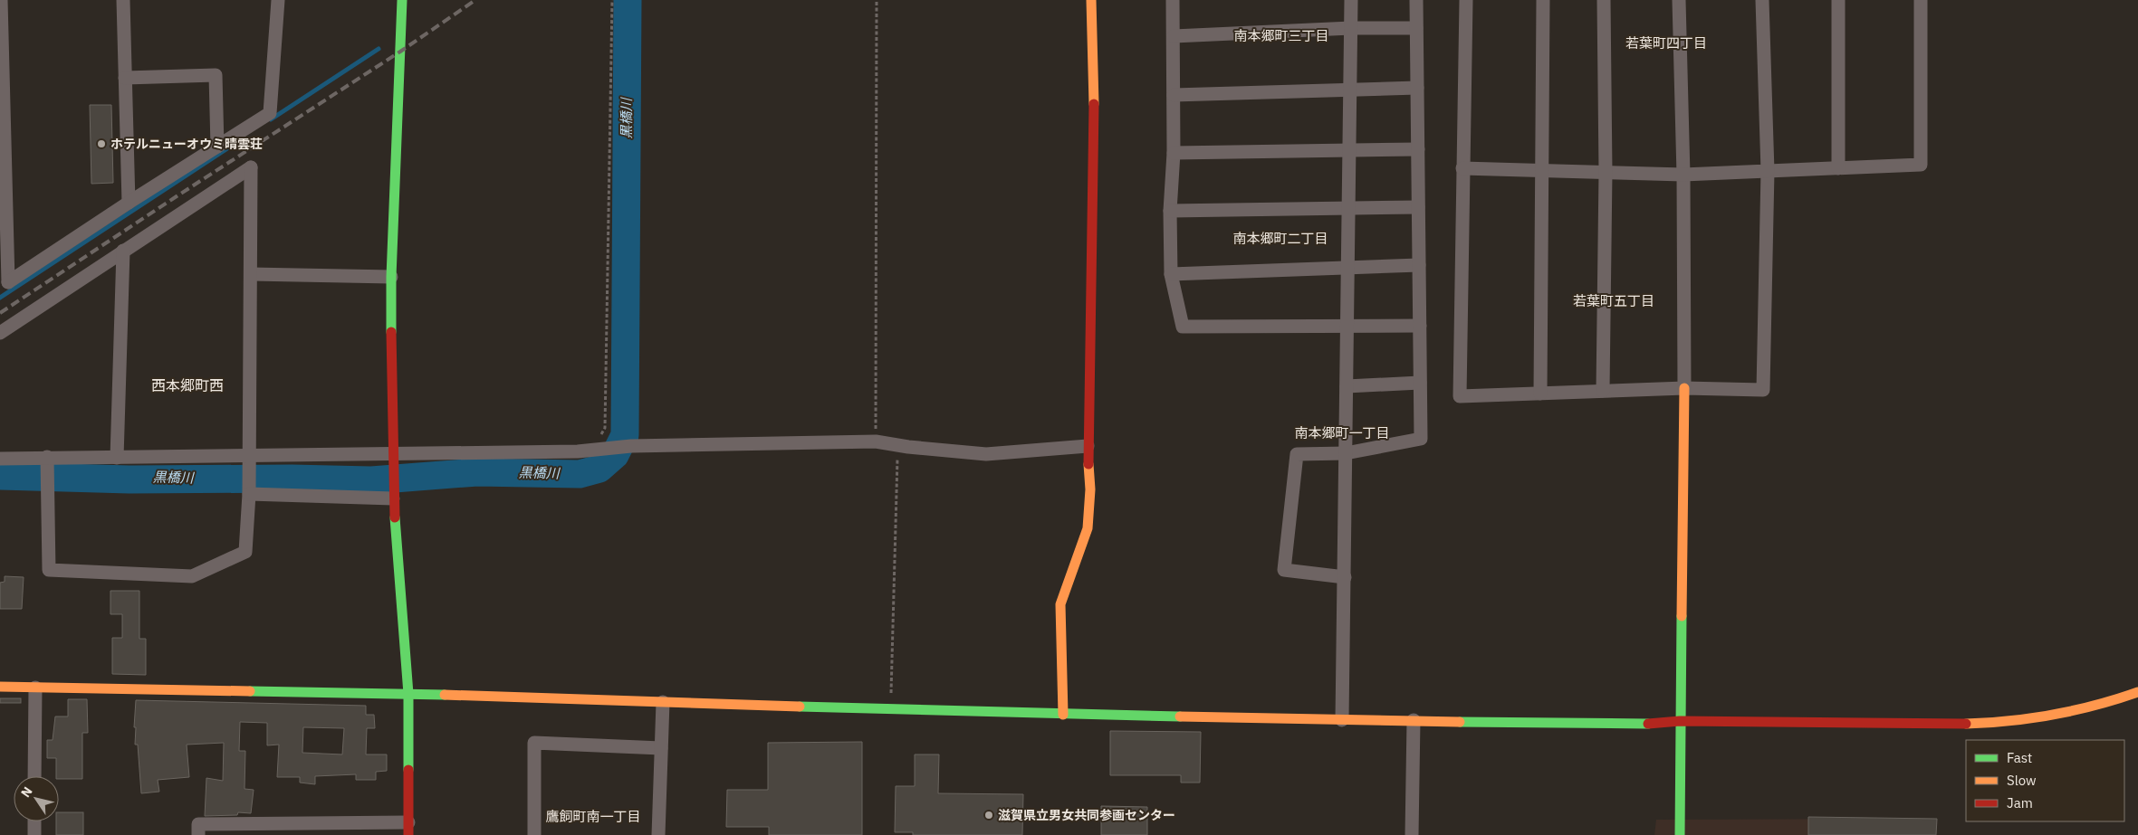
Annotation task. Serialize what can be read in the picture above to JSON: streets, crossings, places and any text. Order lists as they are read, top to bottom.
{
  "districts": [
    "南本郷町三丁目",
    "若葉町四丁目",
    "南本郷町二丁目",
    "若葉町五丁目",
    "西本郷町西",
    "南本郷町一丁目",
    "鷹飼町南一丁目"
  ],
  "water": ["黒橋川"],
  "places": ["ホテルニューオウミ晴雲荘", "滋賀県立男女共同参画センター"],
  "legend": ["Fast", "Slow", "Jam"],
  "north": "top left"
}
